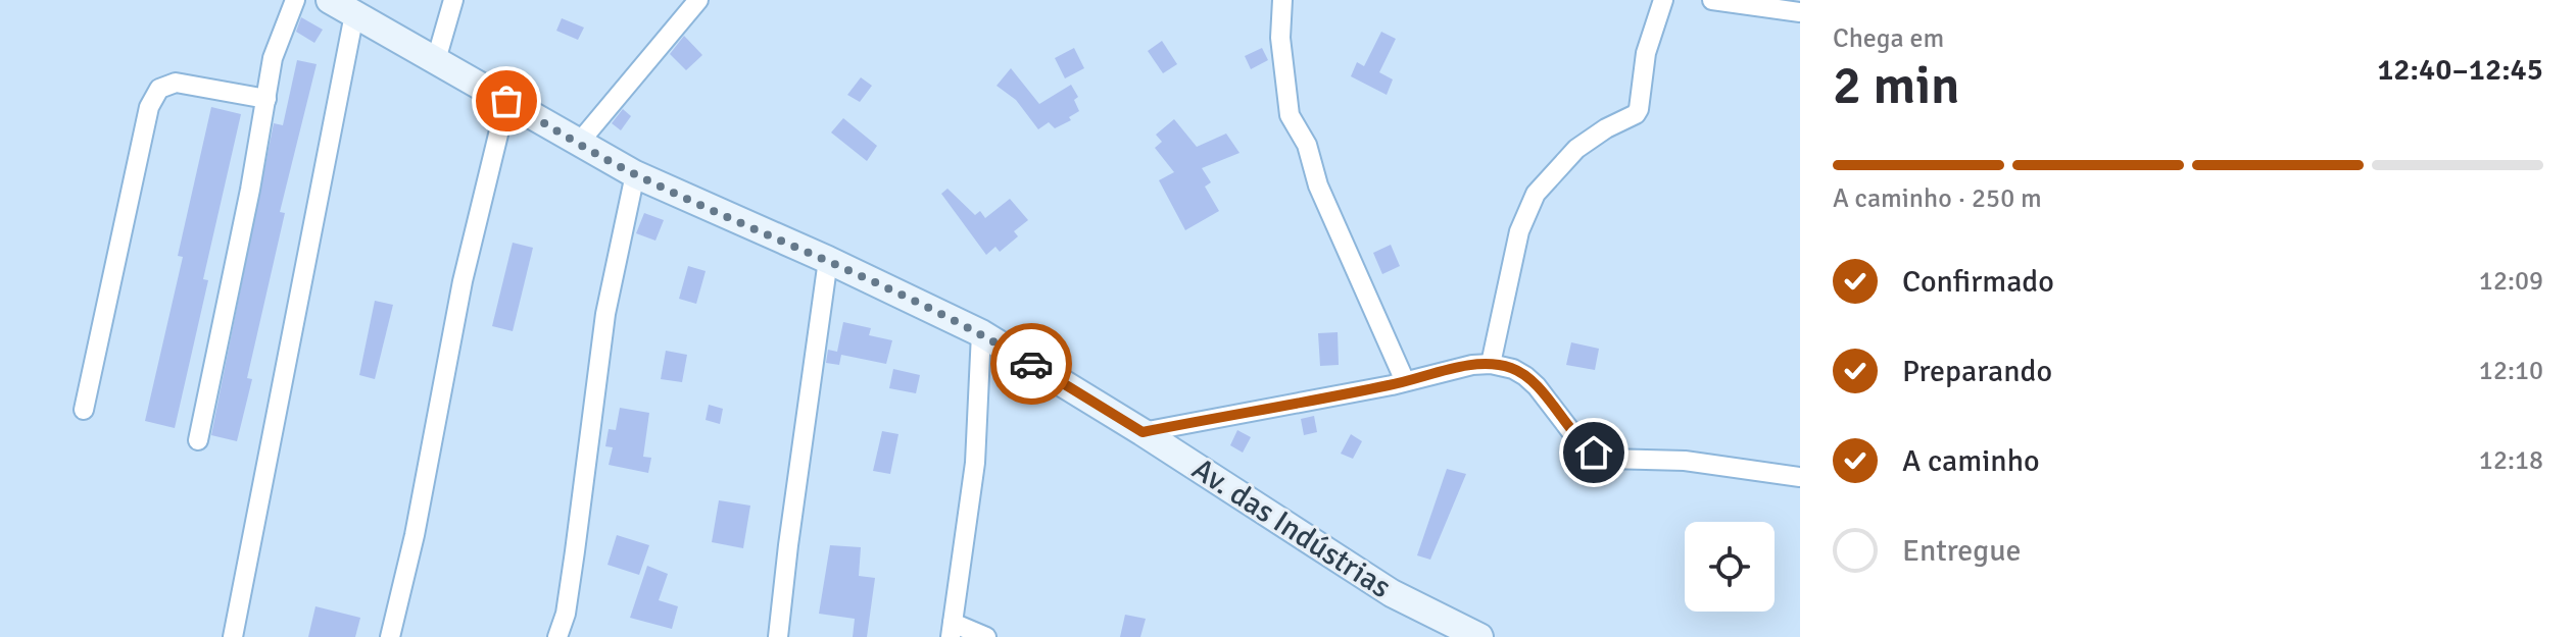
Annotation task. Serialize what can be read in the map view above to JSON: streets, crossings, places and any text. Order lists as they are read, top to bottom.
{
  "streets": {
    "street": ["Av. das Indústrias"]
  },
  "page": {
    "heading": ["2 min", "Chega em", "12:40–12:45"],
    "bar": "A caminho · 250 m",
    "list": [
      ["Confirmado", "12:09"],
      ["Preparando", "12:10"],
      ["A caminho", "12:18"],
      "Entregue"
    ]
  }
}
